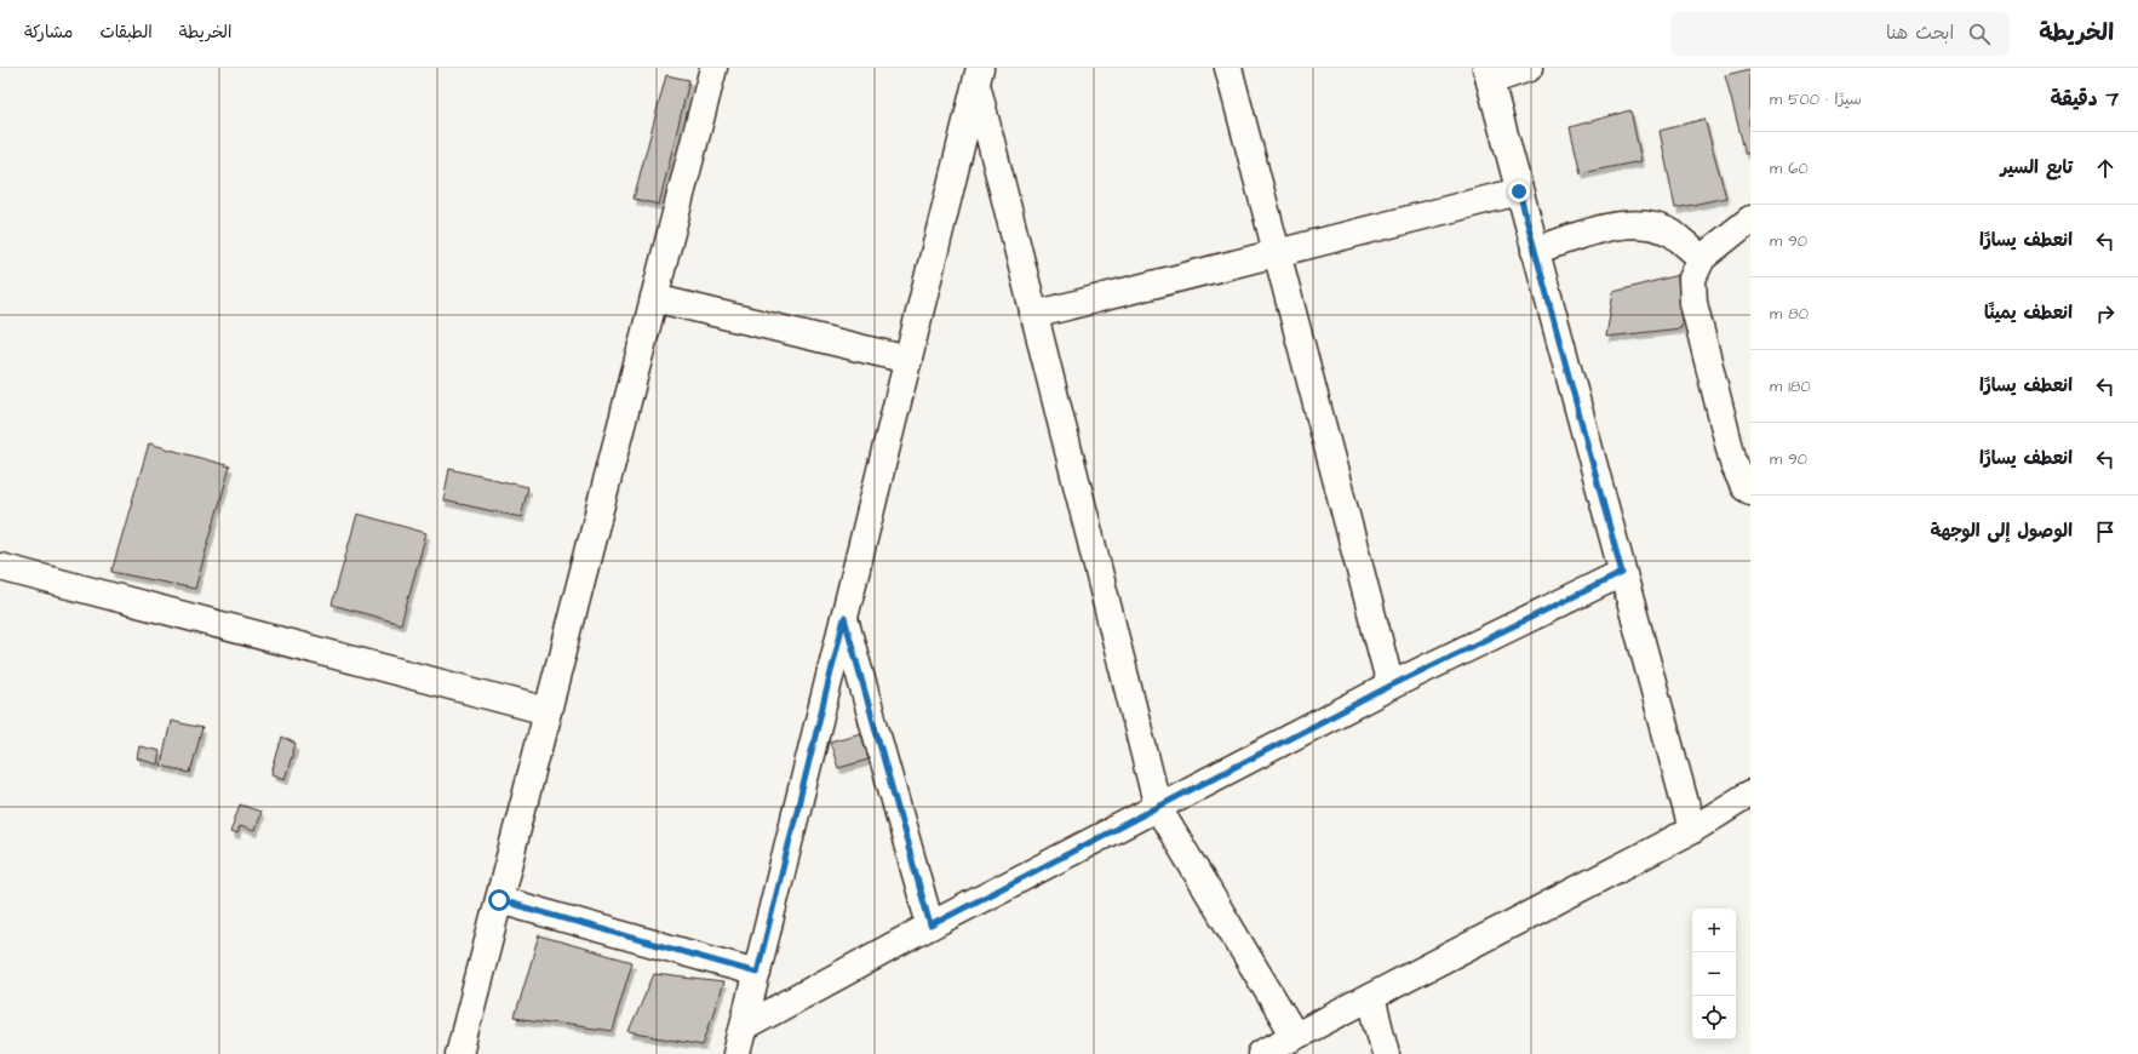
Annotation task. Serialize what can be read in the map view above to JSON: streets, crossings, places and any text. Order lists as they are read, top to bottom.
{
  "page": {
    "header": "الخريطة",
    "search": "ابحث هنا",
    "nav": ["الخريطة", "الطبقات", "مشاركة"],
    "heading": ["7 دقيقة", "سيرًا · 500 m"],
    "list": [
      ["تابع السير", "60 m"],
      ["انعطف يسارًا", "90 m"],
      ["انعطف يمينًا", "80 m"],
      ["انعطف يسارًا", "180 m"],
      ["انعطف يسارًا", "90 m"],
      "الوصول إلى الوجهة"
    ],
    "map_buttons": ["+", "−"]
  }
}
